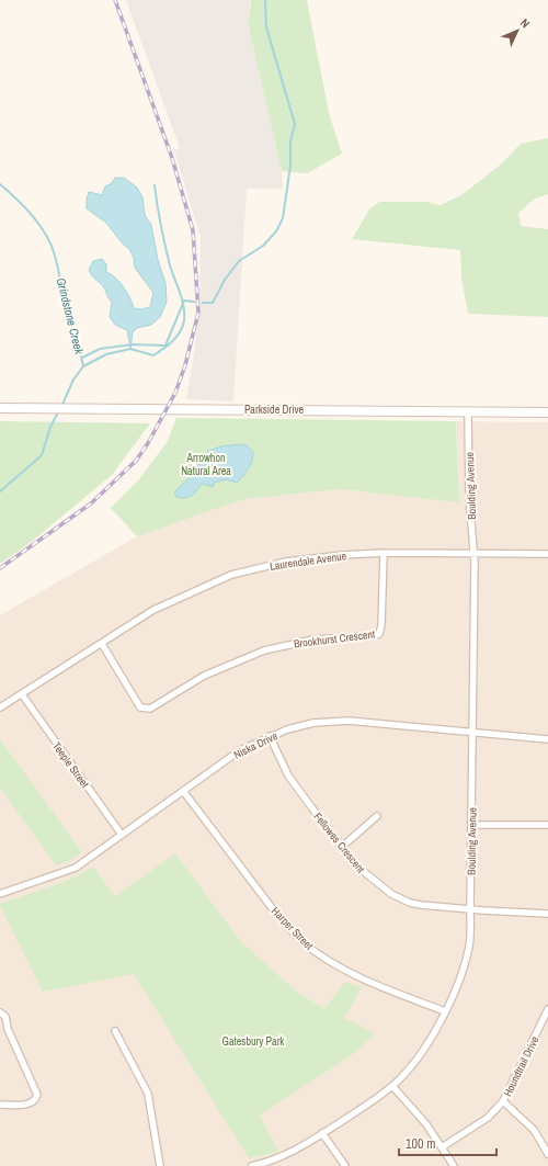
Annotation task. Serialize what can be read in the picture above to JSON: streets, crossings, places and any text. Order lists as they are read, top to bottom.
{
  "streets": {
    "main road": ["Parkside Drive"],
    "street": [
      "Boulding Avenue",
      "Laurendale Avenue",
      "Brookhurst Crescent",
      "Niska Drive",
      "Teeple Street",
      "Fellowes Crescent",
      "Harper Street",
      "Houndtrail Drive"
    ]
  },
  "crossings": [
    ["Parkside Drive", "Boulding Avenue"],
    ["Boulding Avenue", "Laurendale Avenue"],
    ["Boulding Avenue", "Niska Drive"],
    ["Boulding Avenue", "Fellowes Crescent"],
    ["Boulding Avenue", "Harper Street"],
    ["Laurendale Avenue", "Brookhurst Crescent"],
    ["Laurendale Avenue", "Teeple Street"],
    ["Niska Drive", "Teeple Street"],
    ["Niska Drive", "Fellowes Crescent"],
    ["Niska Drive", "Harper Street"]
  ],
  "water": ["Grindstone Creek"],
  "parks": ["Arrowhon Natural Area", "Gatesbury Park"],
  "scale_bar": "100 m",
  "north": "top right"
}
